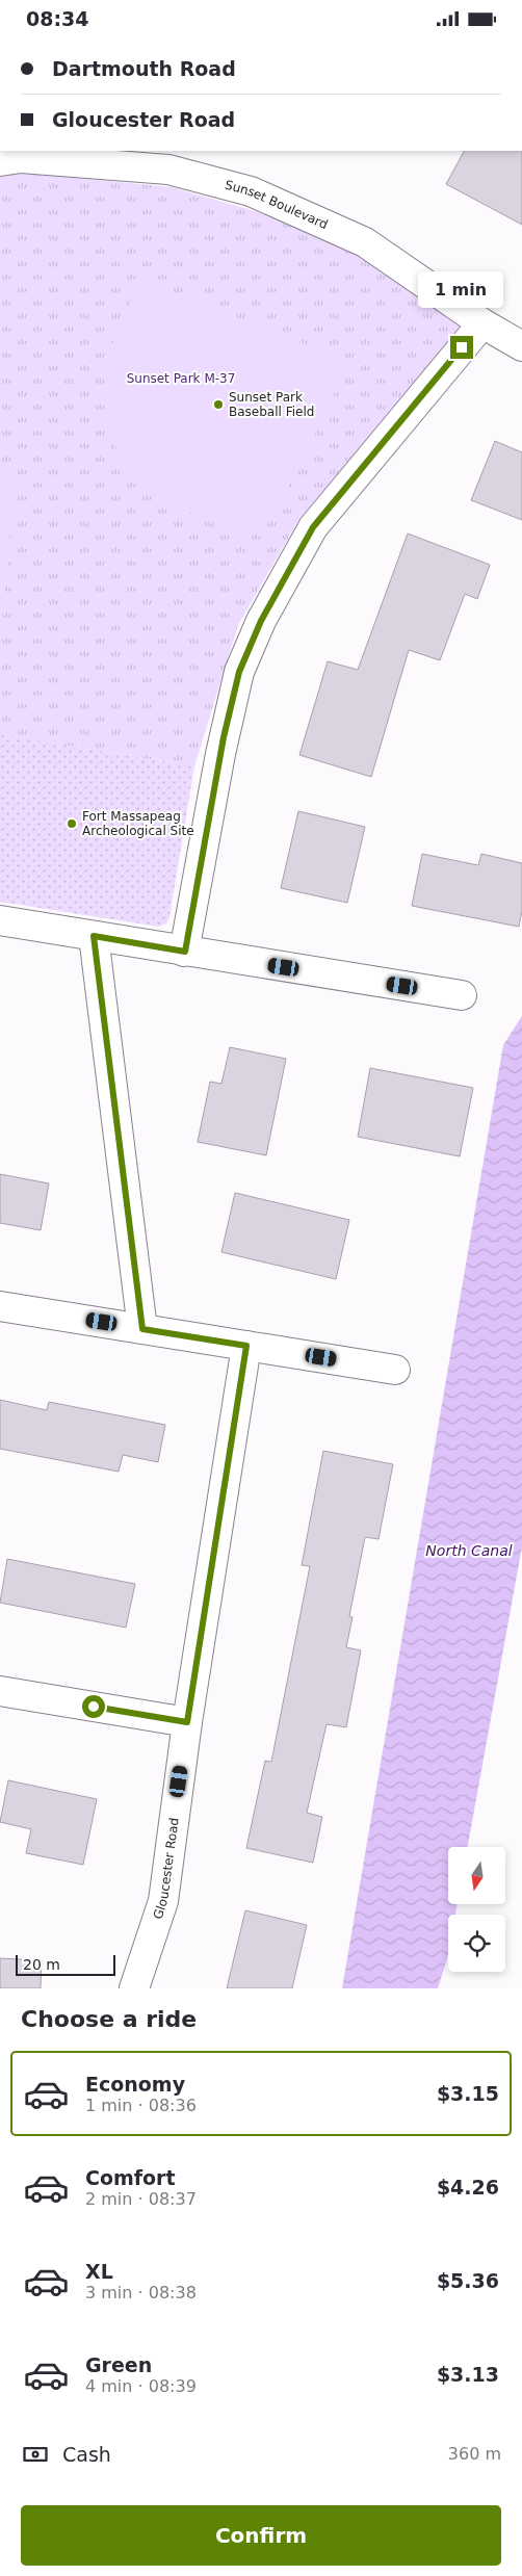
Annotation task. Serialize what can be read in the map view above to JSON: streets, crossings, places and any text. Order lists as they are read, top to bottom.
{
  "streets": {
    "street": ["Sunset Boulevard", "Gloucester Road"]
  },
  "water": ["North Canal"],
  "parks": ["Sunset Park M-37"],
  "places": ["Sunset Park Baseball Field", "Fort Massapeag Archeological Site"],
  "scale_bar": "20 m",
  "north": "bottom",
  "page": {
    "status": "08:34",
    "banner": ["Dartmouth Road", "Gloucester Road"],
    "bubble": "1 min",
    "scale": "20 m",
    "heading": "Choose a ride",
    "list": [
      {
        "name": "Economy",
        "note": "1 min · 08:36",
        "value": "$3.15"
      },
      {
        "name": "Comfort",
        "note": "2 min · 08:37",
        "value": "$4.26"
      },
      {
        "name": "XL",
        "note": "3 min · 08:38",
        "value": "$5.36"
      },
      {
        "name": "Green",
        "note": "4 min · 08:39",
        "value": "$3.13"
      }
    ],
    "pay": ["Cash", "360 m"],
    "buttons": "Confirm"
  }
}
